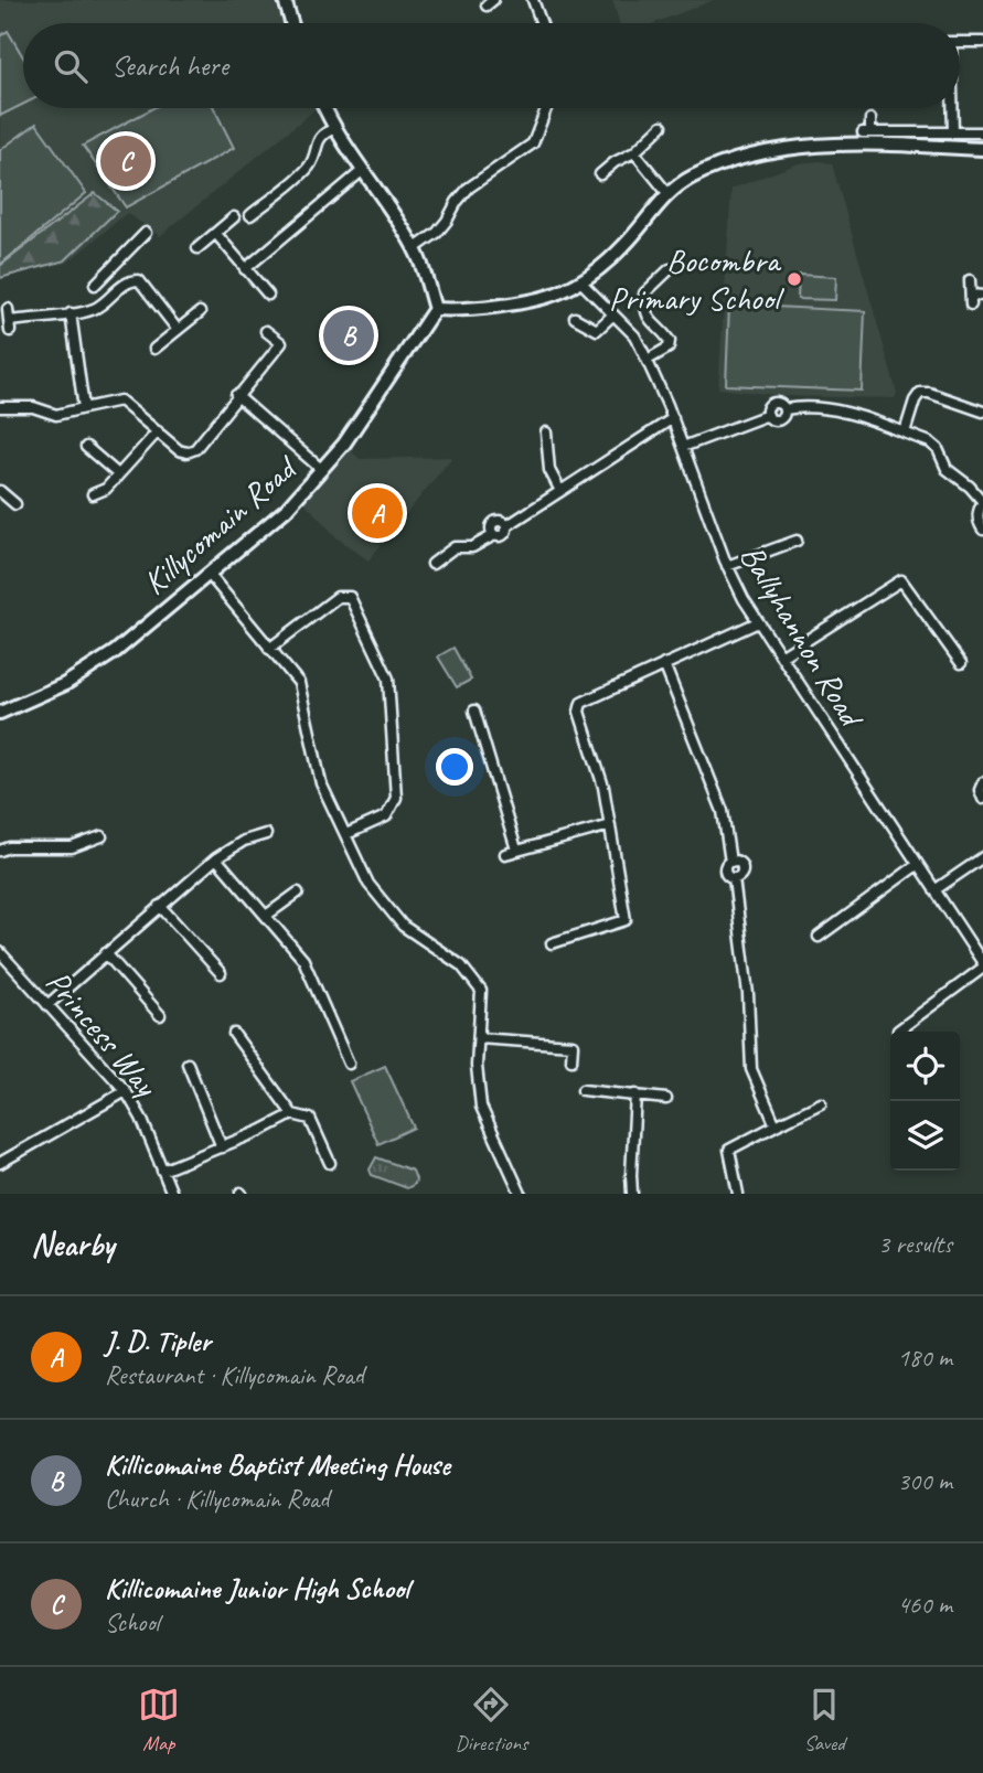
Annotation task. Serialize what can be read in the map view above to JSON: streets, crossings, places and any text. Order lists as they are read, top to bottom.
{
  "streets": {
    "street": ["Killycomain Road", "Ballyhannon Road", "Princess Way"]
  },
  "places": ["Bocombra Primary School"],
  "page": {
    "search": "Search here",
    "pins": ["C", "B", "A"],
    "heading": ["Nearby", "3 results"],
    "list": [
      {
        "mark": "A",
        "name": "J. D. Tipler",
        "note": "Restaurant · Killycomain Road",
        "value": "180 m"
      },
      {
        "mark": "B",
        "name": "Killicomaine Baptist Meeting House",
        "note": "Church · Killycomain Road",
        "value": "300 m"
      },
      {
        "mark": "C",
        "name": "Killicomaine Junior High School",
        "note": "School",
        "value": "460 m"
      }
    ],
    "nav": ["Map", "Directions", "Saved"]
  }
}
